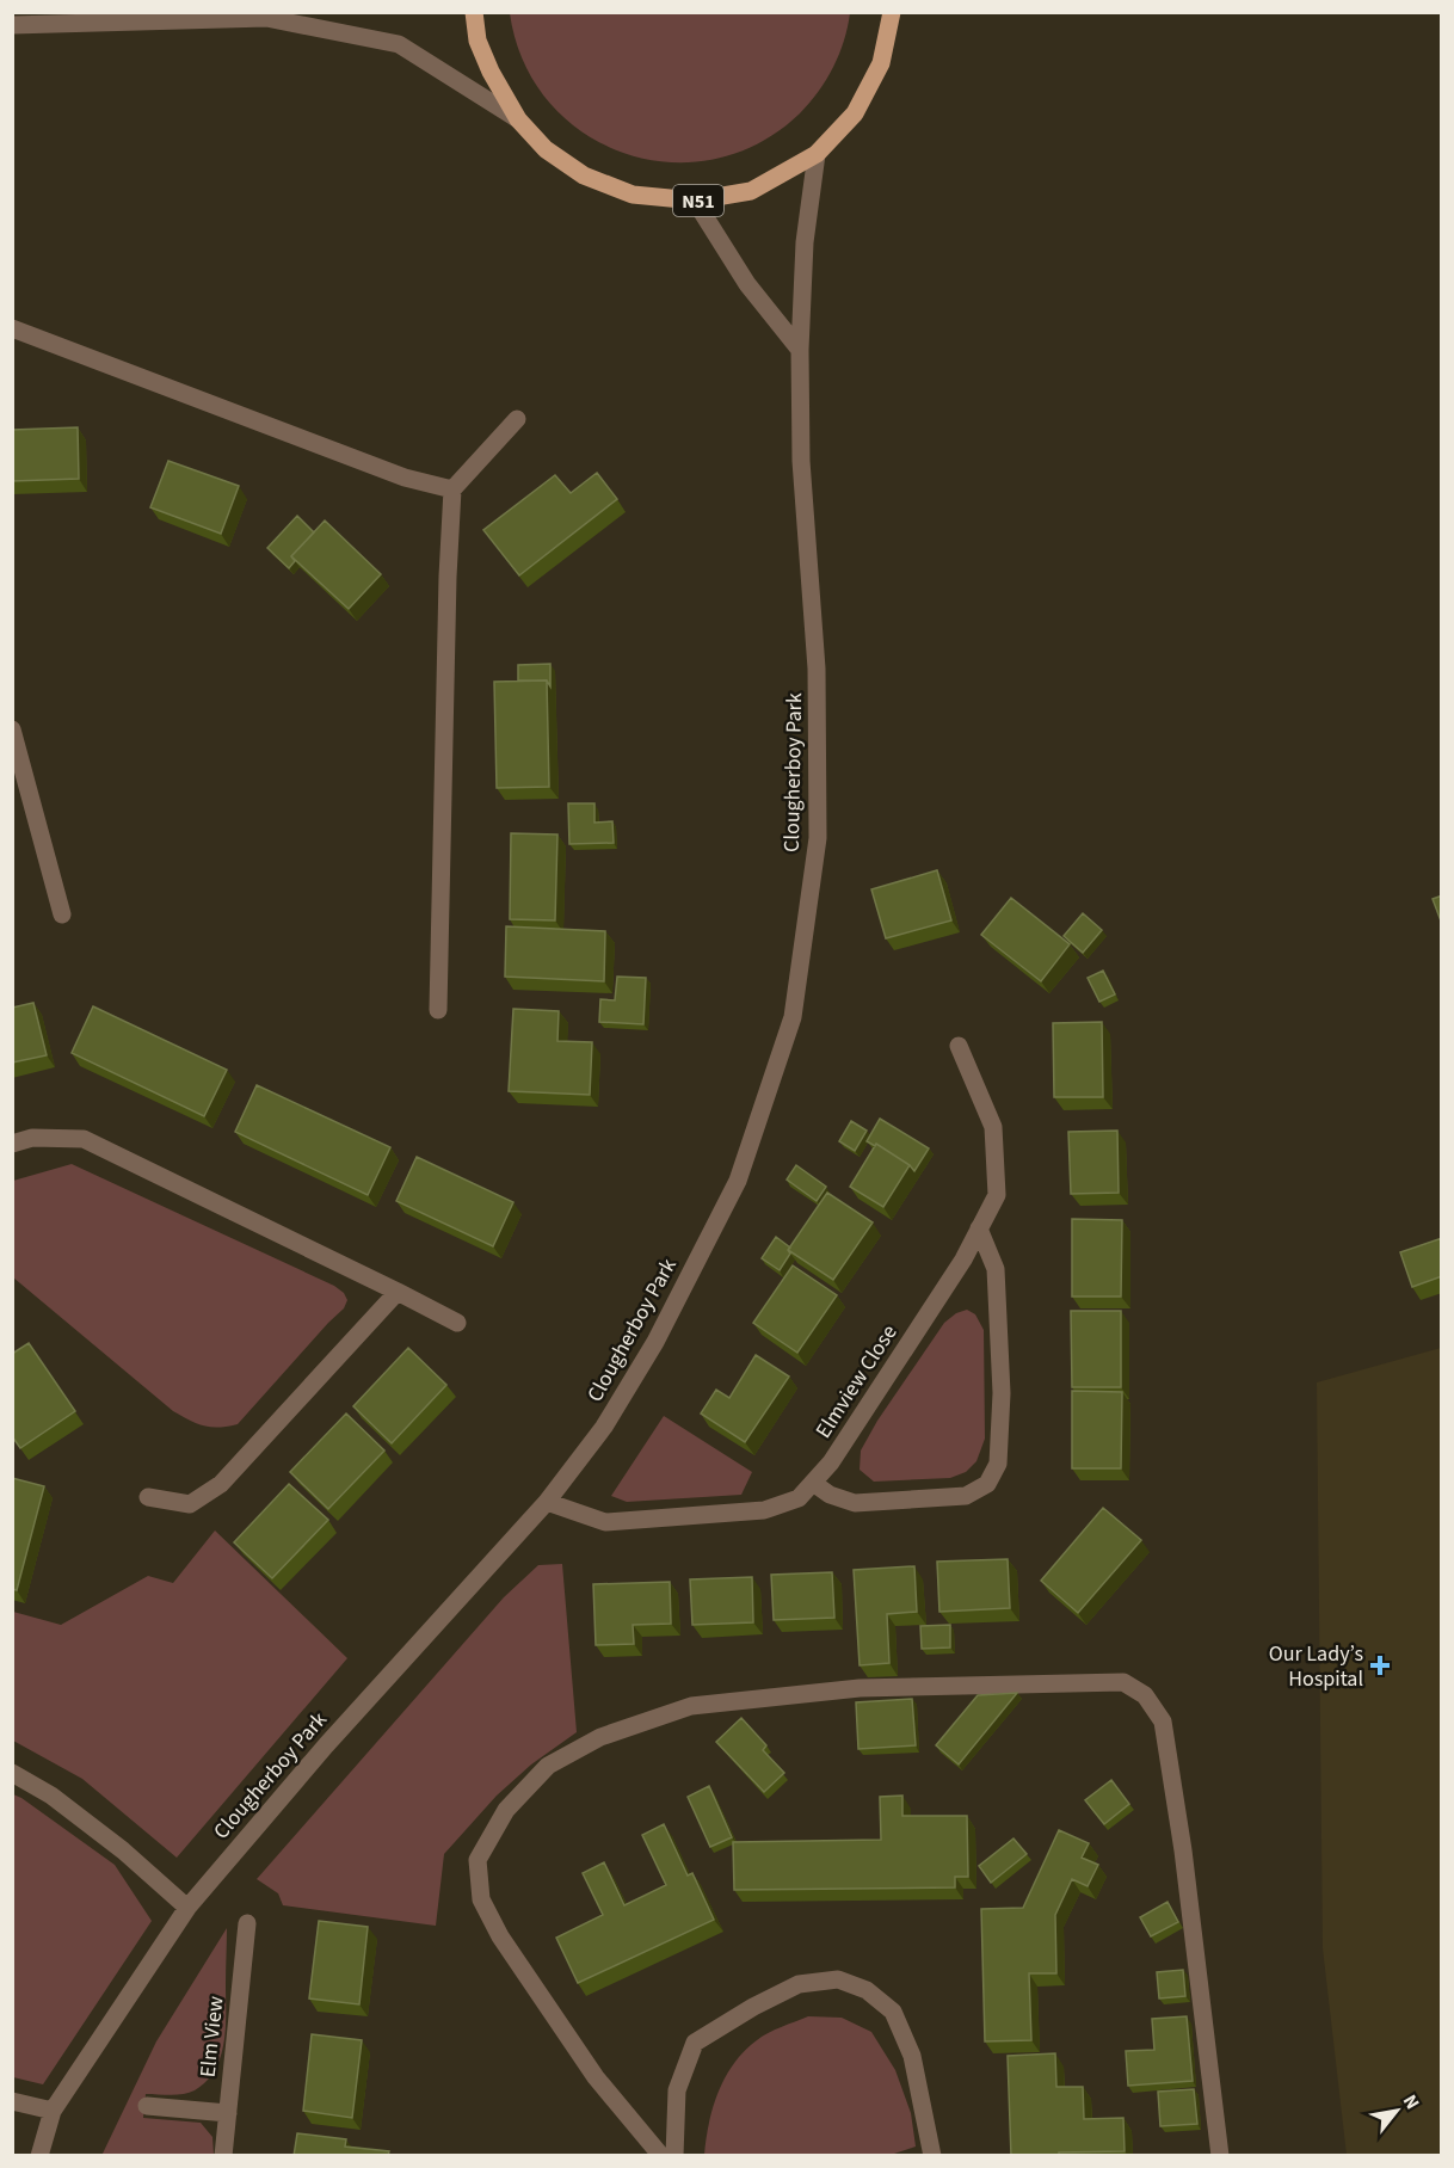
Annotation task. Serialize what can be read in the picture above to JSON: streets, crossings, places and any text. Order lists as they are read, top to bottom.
{
  "streets": {
    "main road": ["N51"],
    "street": ["Clougherboy Park", "Elmview Close", "Elm View"]
  },
  "crossings": [
    ["N51", "Clougherboy Park"],
    ["Clougherboy Park", "Elmview Close"]
  ],
  "places": {
    "health": ["Our Lady’s Hospital"]
  },
  "north": "top right"
}
